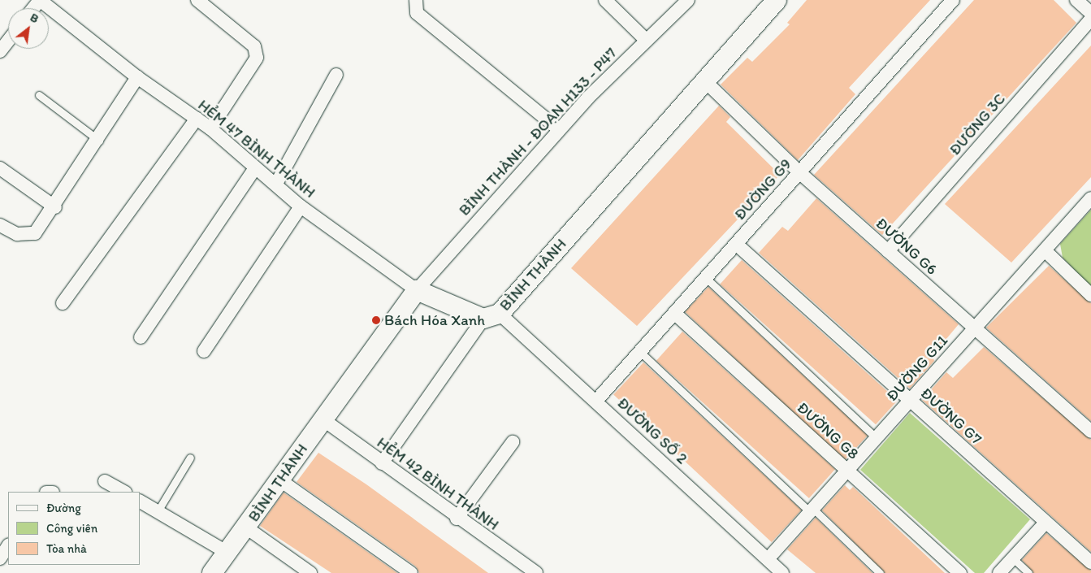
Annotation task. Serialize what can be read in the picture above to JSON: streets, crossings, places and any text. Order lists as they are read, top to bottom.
{
  "streets": {
    "street": [
      "ĐƯỜNG 3C",
      "BÌNH THÀNH - ĐOẠN H133 - P47",
      "HẺM 47 BÌNH THÀNH",
      "ĐƯỜNG G9",
      "ĐƯỜNG G6",
      "BÌNH THÀNH",
      "ĐƯỜNG G11",
      "ĐƯỜNG G7",
      "ĐƯỜNG SỐ 2",
      "ĐƯỜNG G8",
      "HẺM 42 BÌNH THÀNH"
    ]
  },
  "crossings": [
    ["ĐƯỜNG 3C", "ĐƯỜNG G6"],
    ["BÌNH THÀNH - ĐOẠN H133 - P47", "HẺM 47 BÌNH THÀNH"],
    ["BÌNH THÀNH - ĐOẠN H133 - P47", "BÌNH THÀNH"],
    ["HẺM 47 BÌNH THÀNH", "BÌNH THÀNH"],
    ["ĐƯỜNG G9", "ĐƯỜNG G6"],
    ["ĐƯỜNG G9", "ĐƯỜNG G7"],
    ["ĐƯỜNG G9", "ĐƯỜNG SỐ 2"],
    ["ĐƯỜNG G9", "ĐƯỜNG G8"],
    ["ĐƯỜNG G6", "BÌNH THÀNH"],
    ["ĐƯỜNG G6", "ĐƯỜNG G11"],
    ["BÌNH THÀNH", "ĐƯỜNG SỐ 2"],
    ["BÌNH THÀNH", "HẺM 42 BÌNH THÀNH"],
    ["ĐƯỜNG G11", "ĐƯỜNG G7"],
    ["ĐƯỜNG G11", "ĐƯỜNG SỐ 2"],
    ["ĐƯỜNG G11", "ĐƯỜNG G8"]
  ],
  "places": ["Bách Hóa Xanh"],
  "legend": ["Đường", "Công viên", "Tòa nhà"],
  "north": "top right"
}
